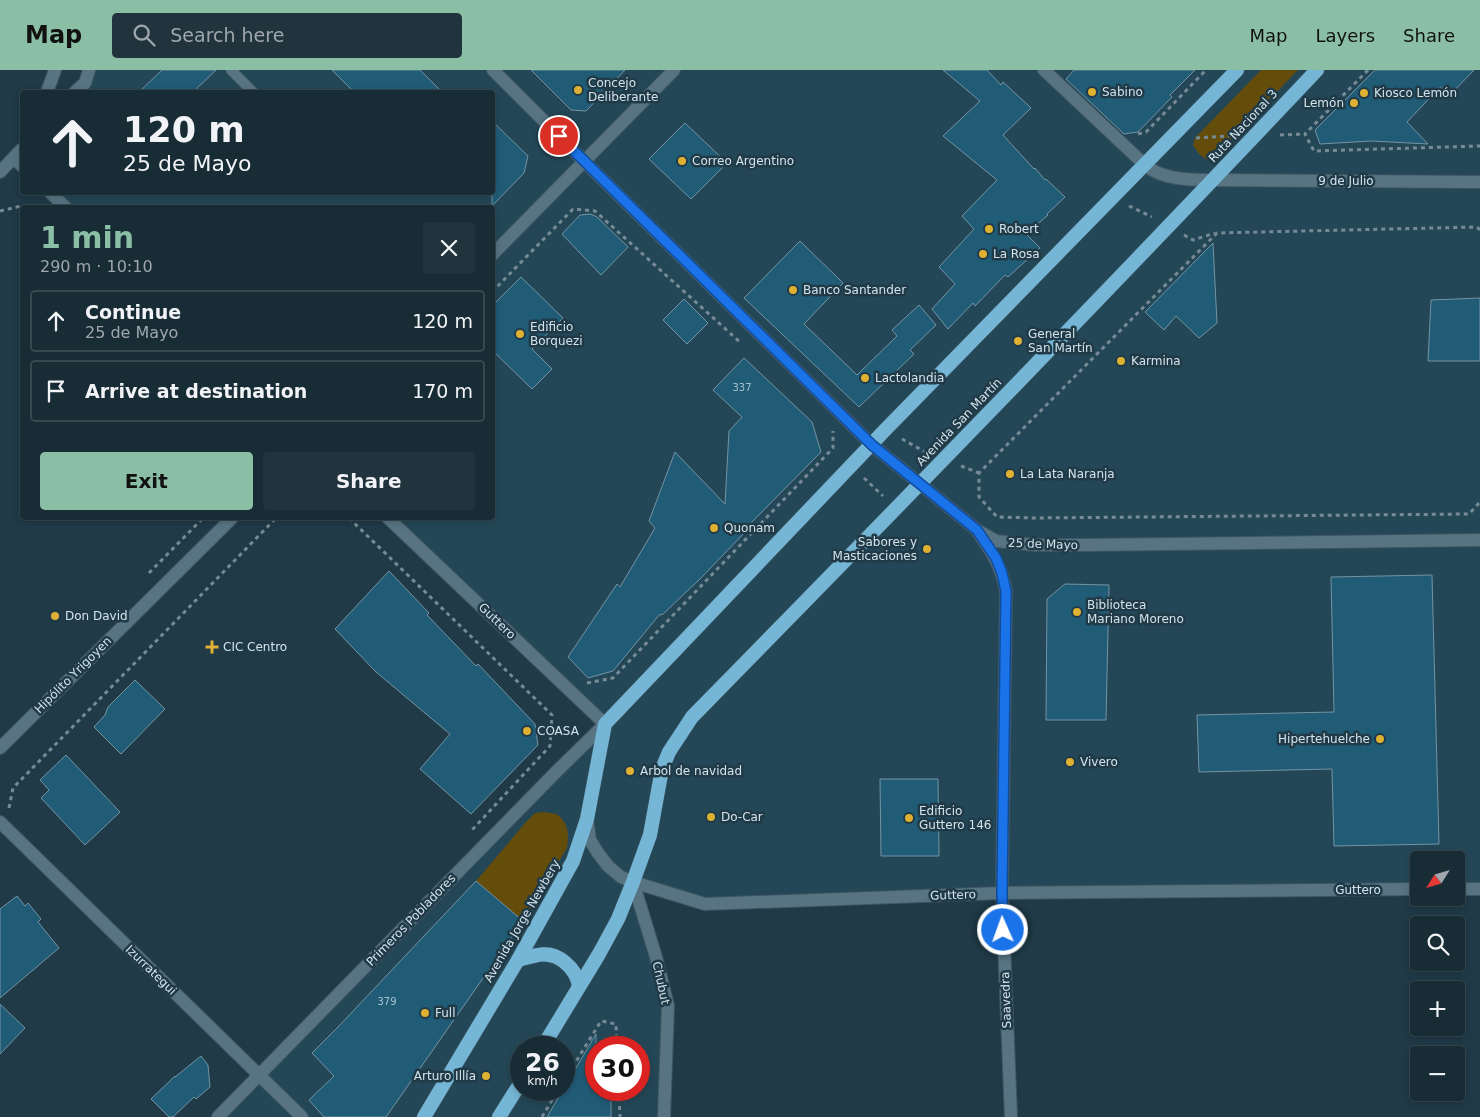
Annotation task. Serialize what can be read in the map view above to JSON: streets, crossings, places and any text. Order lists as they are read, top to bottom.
{
  "streets": {
    "highway": ["Ruta Nacional 3", "Avenida San Martín", "Avenida Jorge Newbery"],
    "street": [
      "9 de Julio",
      "25 de Mayo",
      "Guttero",
      "Hipólito Yrigoyen",
      "Primeros Pobladores",
      "Izurrategui",
      "Chubut",
      "Saavedra"
    ]
  },
  "crossings": [
    ["Ruta Nacional 3", "9 de Julio"],
    ["Ruta Nacional 3", "Avenida San Martín"],
    ["9 de Julio", "Avenida San Martín"],
    ["Avenida San Martín", "25 de Mayo"],
    ["Avenida San Martín", "Guttero"],
    ["Avenida San Martín", "Chubut"],
    ["25 de Mayo", "Saavedra"],
    ["Guttero", "Primeros Pobladores"],
    ["Guttero", "Avenida Jorge Newbery"],
    ["Guttero", "Chubut"],
    ["Guttero", "Saavedra"],
    ["Primeros Pobladores", "Avenida Jorge Newbery"],
    ["Primeros Pobladores", "Izurrategui"]
  ],
  "places": {
    "other": [
      "Concejo Deliberante",
      "Sabino",
      "Kiosco Lemón",
      "Lemón",
      "Correo Argentino",
      "Robert",
      "La Rosa",
      "Banco Santander",
      "Edificio Borquezi",
      "General San Martín",
      "Karmina",
      "Lactolandia",
      "La Lata Naranja",
      "Quonam",
      "Sabores y Masticaciones",
      "Biblioteca Mariano Moreno",
      "Don David",
      "COASA",
      "Hipertehuelche",
      "Vivero",
      "Arbol de navidad",
      "Do-Car",
      "Edificio Guttero 146",
      "Full",
      "Arturo Illía"
    ],
    "health": ["CIC Centro"]
  },
  "house_numbers": ["337", "379"],
  "north": "bottom left",
  "page": {
    "header": "Map",
    "search": "Search here",
    "nav": ["Map", "Layers", "Share"],
    "turn": ["120 m", "25 de Mayo"],
    "heading": ["1 min", "290 m · 10:10"],
    "list": [
      {
        "name": "Continue",
        "note": "25 de Mayo",
        "value": "120 m"
      },
      {
        "name": "Arrive at destination",
        "value": "170 m"
      }
    ],
    "buttons": ["Exit", "Share"],
    "map_buttons": ["+", "−"],
    "speed": "26 km/h",
    "limit": "30"
  }
}
